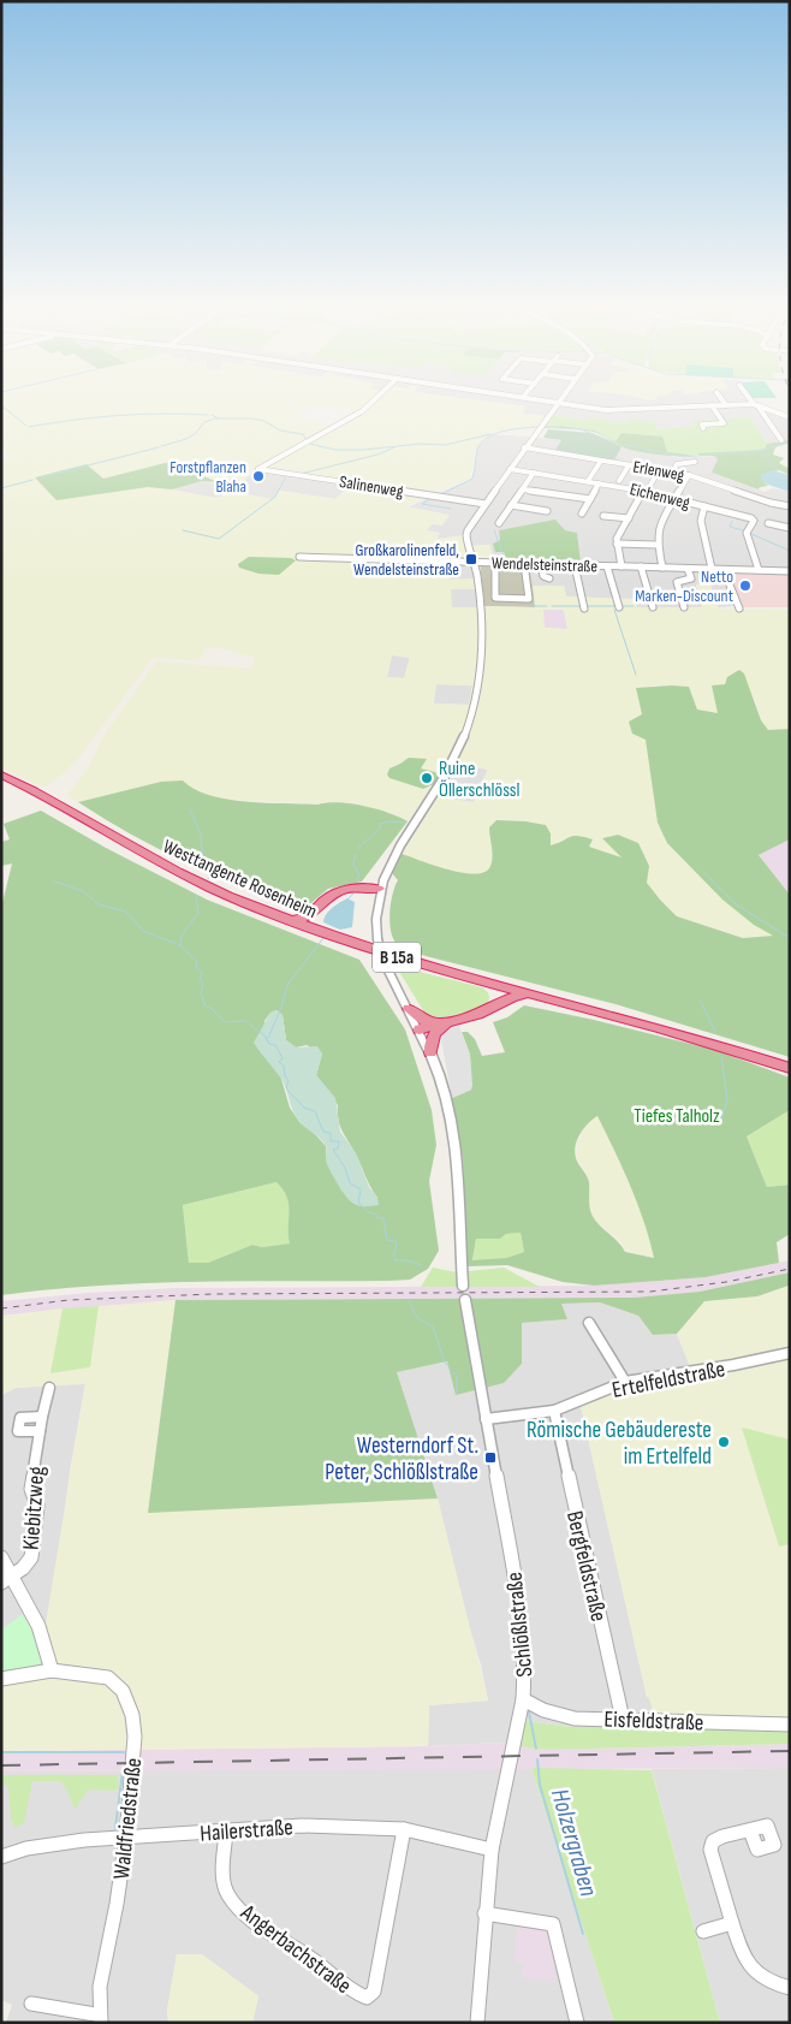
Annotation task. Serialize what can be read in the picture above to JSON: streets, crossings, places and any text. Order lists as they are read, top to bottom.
{
  "streets": {
    "highway": ["Westtangente Rosenheim", "B 15a"],
    "street": [
      "Erlenweg",
      "Salinenweg",
      "Eichenweg",
      "Wendelsteinstraße",
      "Ertelfeldstraße",
      "Kiebitzweg",
      "Bergfeldstraße",
      "Schlößlstraße",
      "Eisfeldstraße",
      "Waldfriedstraße",
      "Hailerstraße",
      "Angerbachstraße"
    ]
  },
  "crossings": [
    ["Eichenweg", "Wendelsteinstraße"],
    ["Westtangente Rosenheim", "B 15a"],
    ["Ertelfeldstraße", "Bergfeldstraße"],
    ["Ertelfeldstraße", "Schlößlstraße"],
    ["Bergfeldstraße", "Eisfeldstraße"],
    ["Schlößlstraße", "Eisfeldstraße"],
    ["Schlößlstraße", "Hailerstraße"],
    ["Waldfriedstraße", "Hailerstraße"],
    ["Hailerstraße", "Angerbachstraße"]
  ],
  "water": ["Holzergraben"],
  "parks": ["Tiefes Talholz"],
  "places": {
    "other": [
      "Forstpflanzen Blaha",
      "Netto Marken-Discount",
      "Ruine Öllerschlössl",
      "Römische Gebäudereste im Ertelfeld"
    ],
    "transit": ["Großkarolinenfeld, Wendelsteinstraße", "Westerndorf St. Peter, Schlößlstraße"]
  }
}
